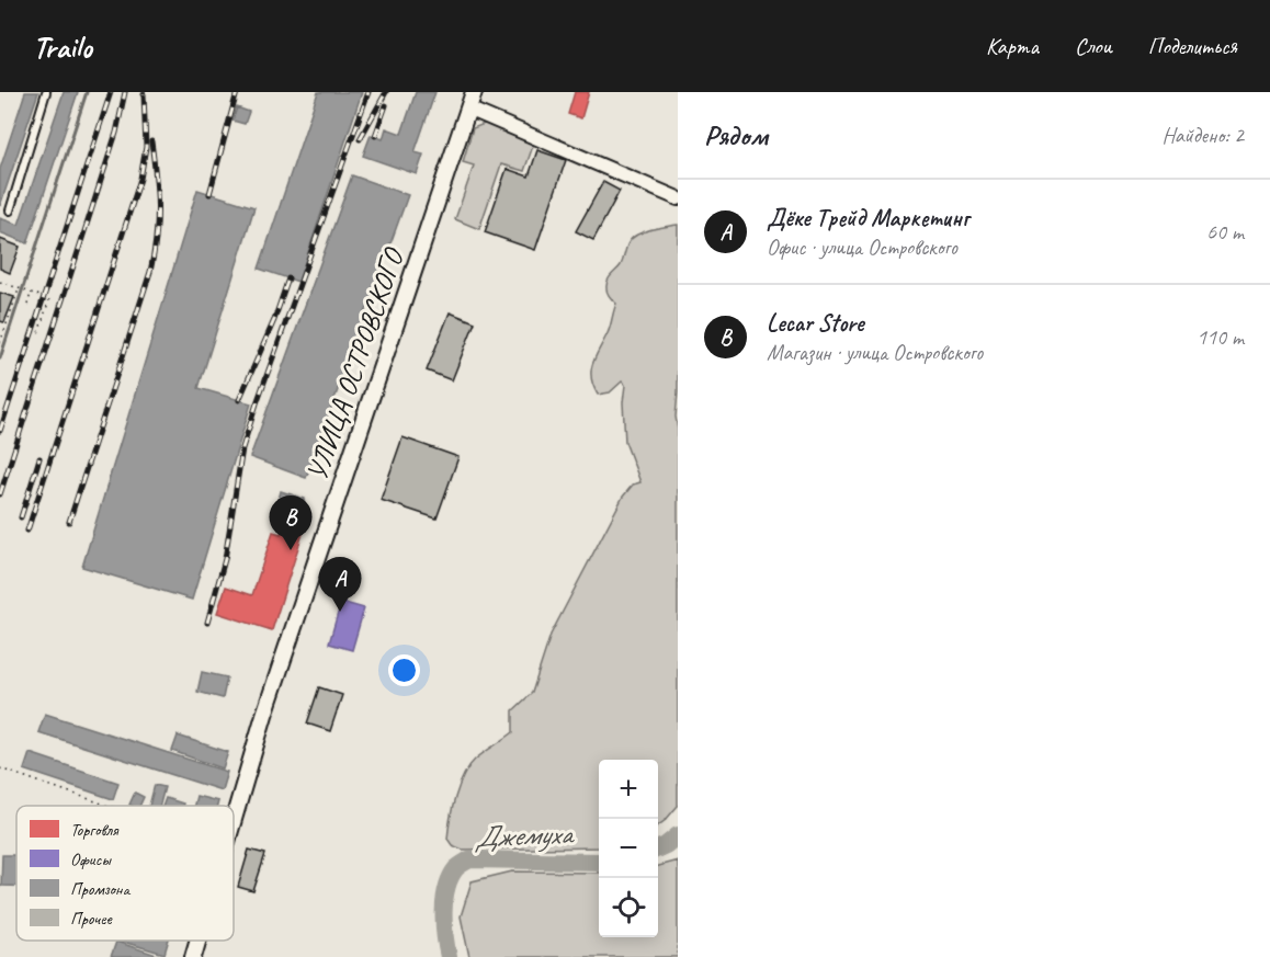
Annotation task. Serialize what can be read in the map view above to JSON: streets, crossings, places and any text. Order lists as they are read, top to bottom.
{
  "streets": {
    "street": ["УЛИЦА ОСТРОВСКОГО"]
  },
  "water": ["Джемуха"],
  "legend": [
    "Торговля",
    "Офисы",
    "Промзона",
    "Прочее"
  ],
  "page": {
    "header": "Trailo",
    "nav": ["Карта", "Слои", "Поделиться"],
    "heading": ["Рядом", "Найдено: 2"],
    "list": [
      {
        "mark": "A",
        "name": "Дёке Трейд Маркетинг",
        "note": "Офис · улица Островского",
        "value": "60 m"
      },
      {
        "mark": "B",
        "name": "Lecar Store",
        "note": "Магазин · улица Островского",
        "value": "110 m"
      }
    ],
    "pins": ["B", "A"],
    "map_buttons": ["+", "−"]
  }
}
